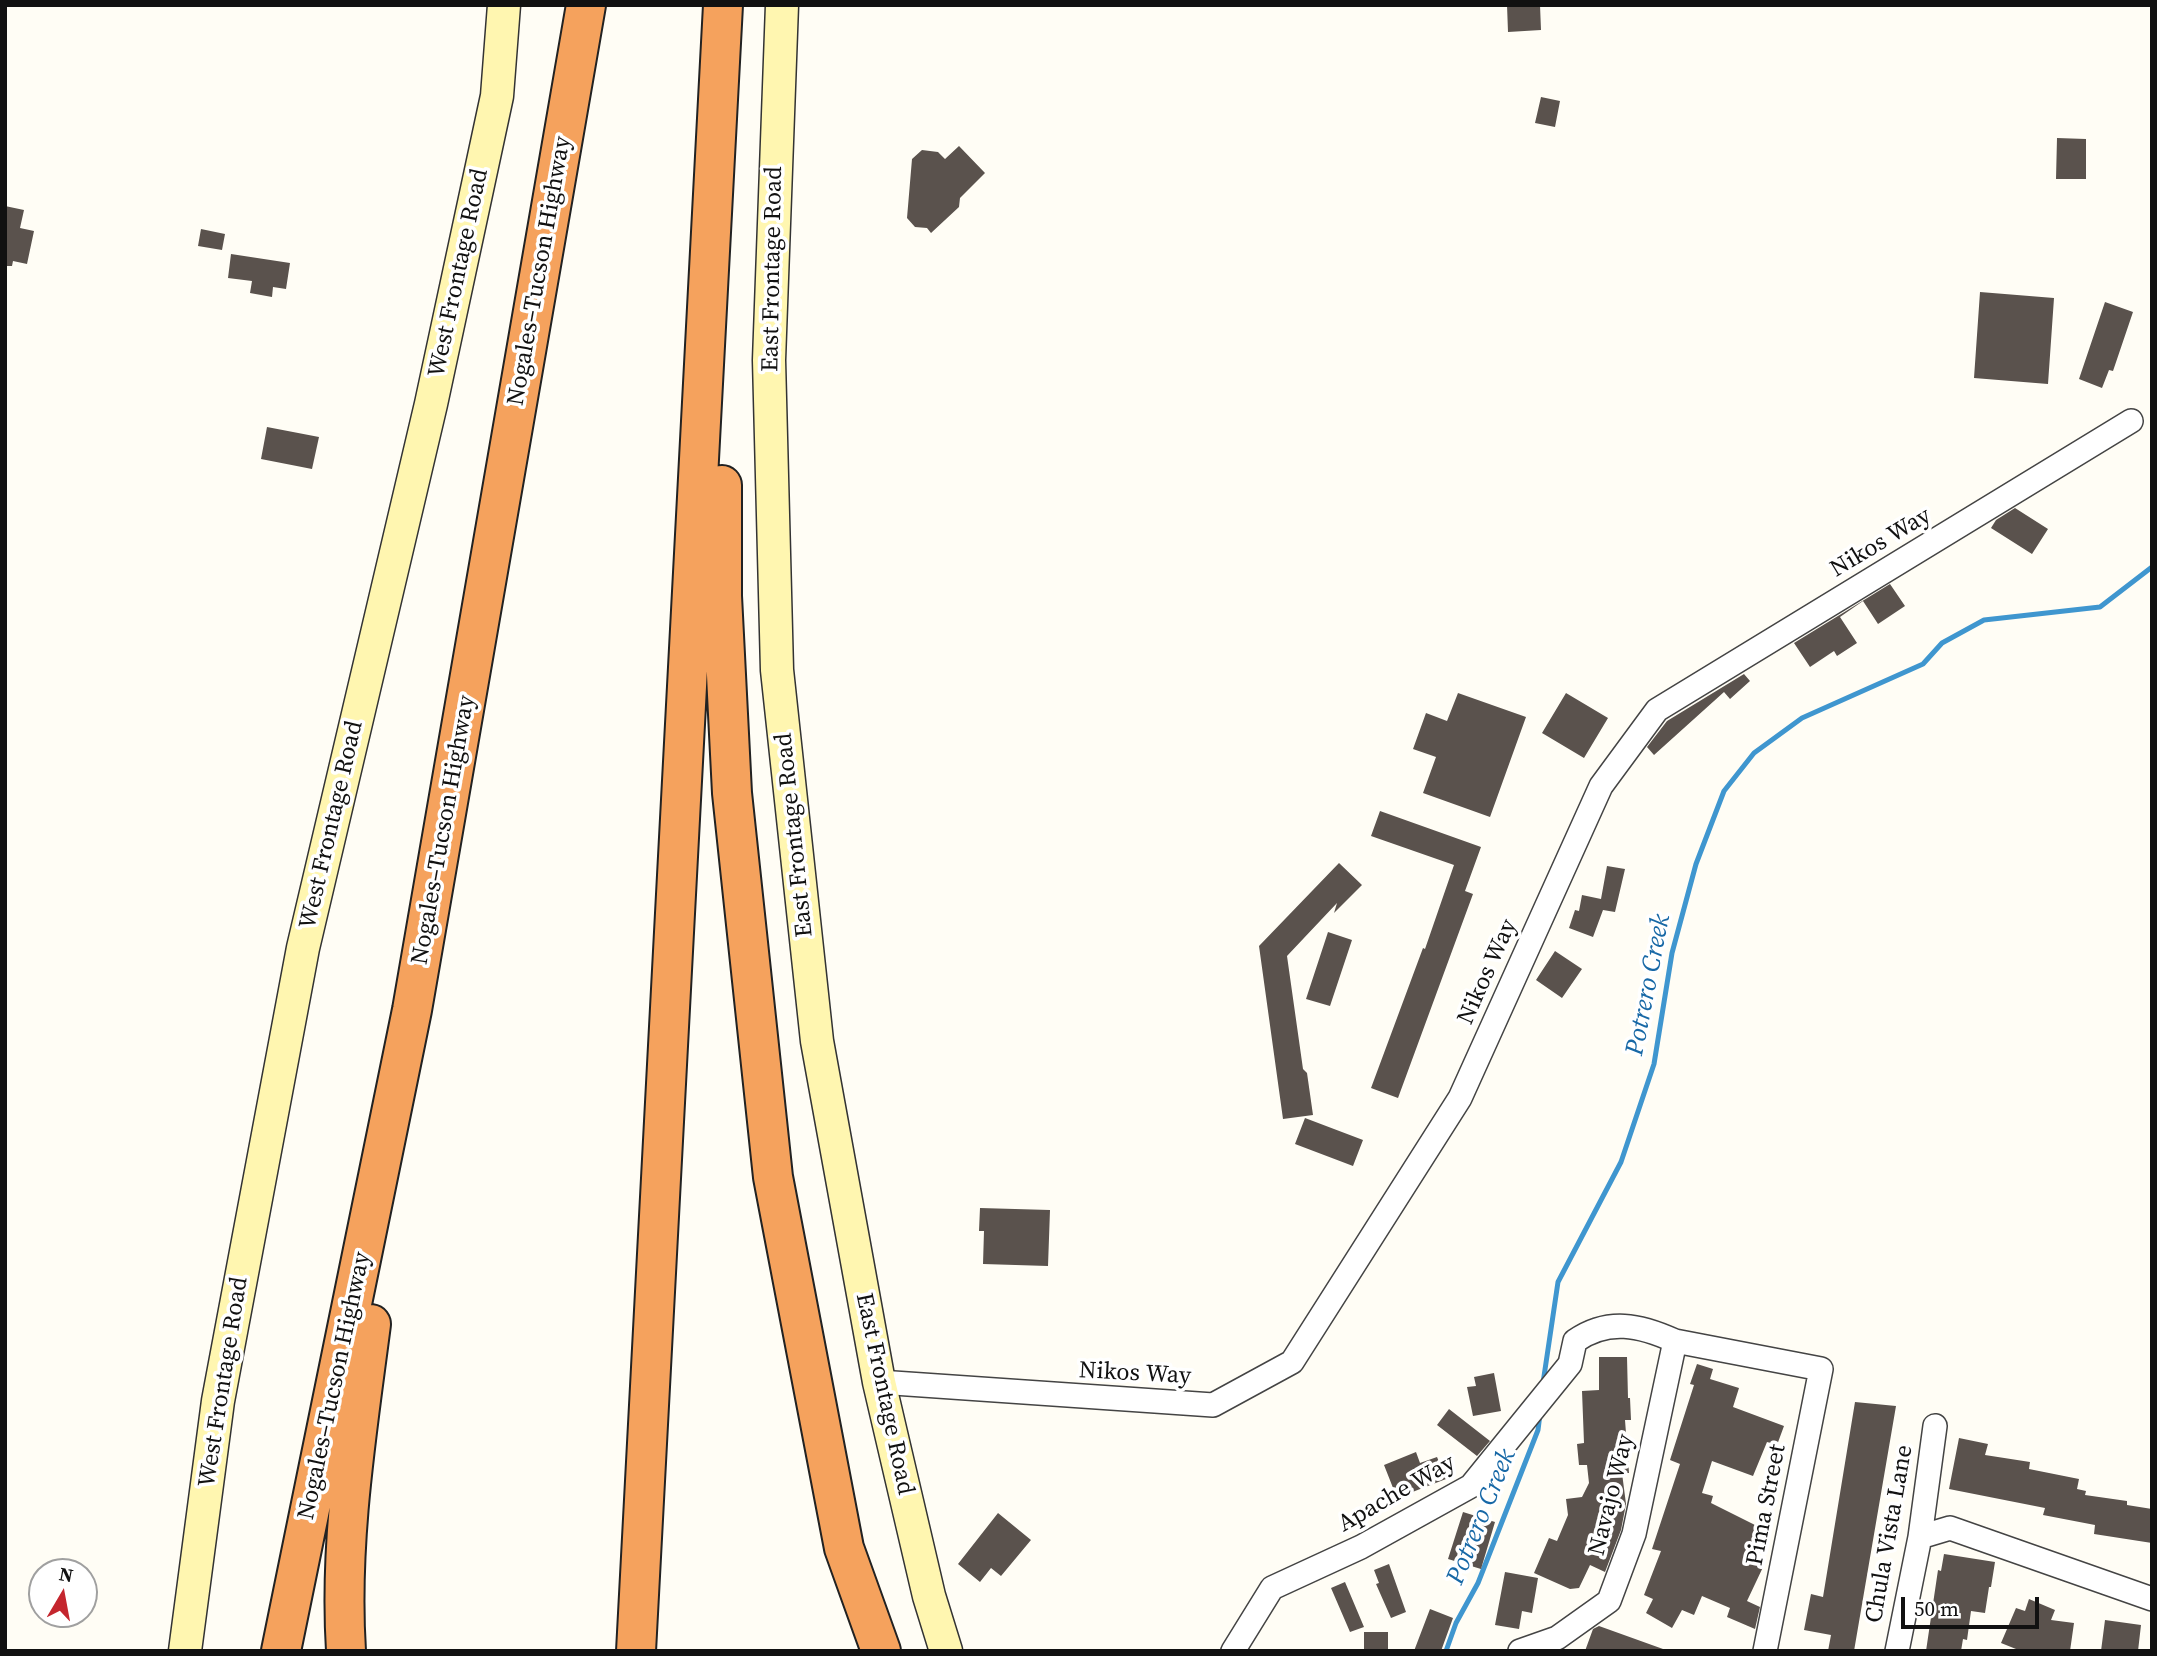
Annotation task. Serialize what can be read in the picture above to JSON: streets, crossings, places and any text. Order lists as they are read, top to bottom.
{
  "streets": {
    "highway": ["Nogales–Tucson Highway"],
    "street": [
      "East Frontage Road",
      "West Frontage Road",
      "Nikos Way",
      "Apache Way",
      "Navajo Way",
      "Pima Street",
      "Chula Vista Lane"
    ]
  },
  "crossings": [
    ["East Frontage Road", "Nikos Way"],
    ["Apache Way", "Navajo Way"],
    ["Apache Way", "Pima Street"]
  ],
  "water": ["Potrero Creek"],
  "scale_bar": "50 m",
  "north": "top"
}
